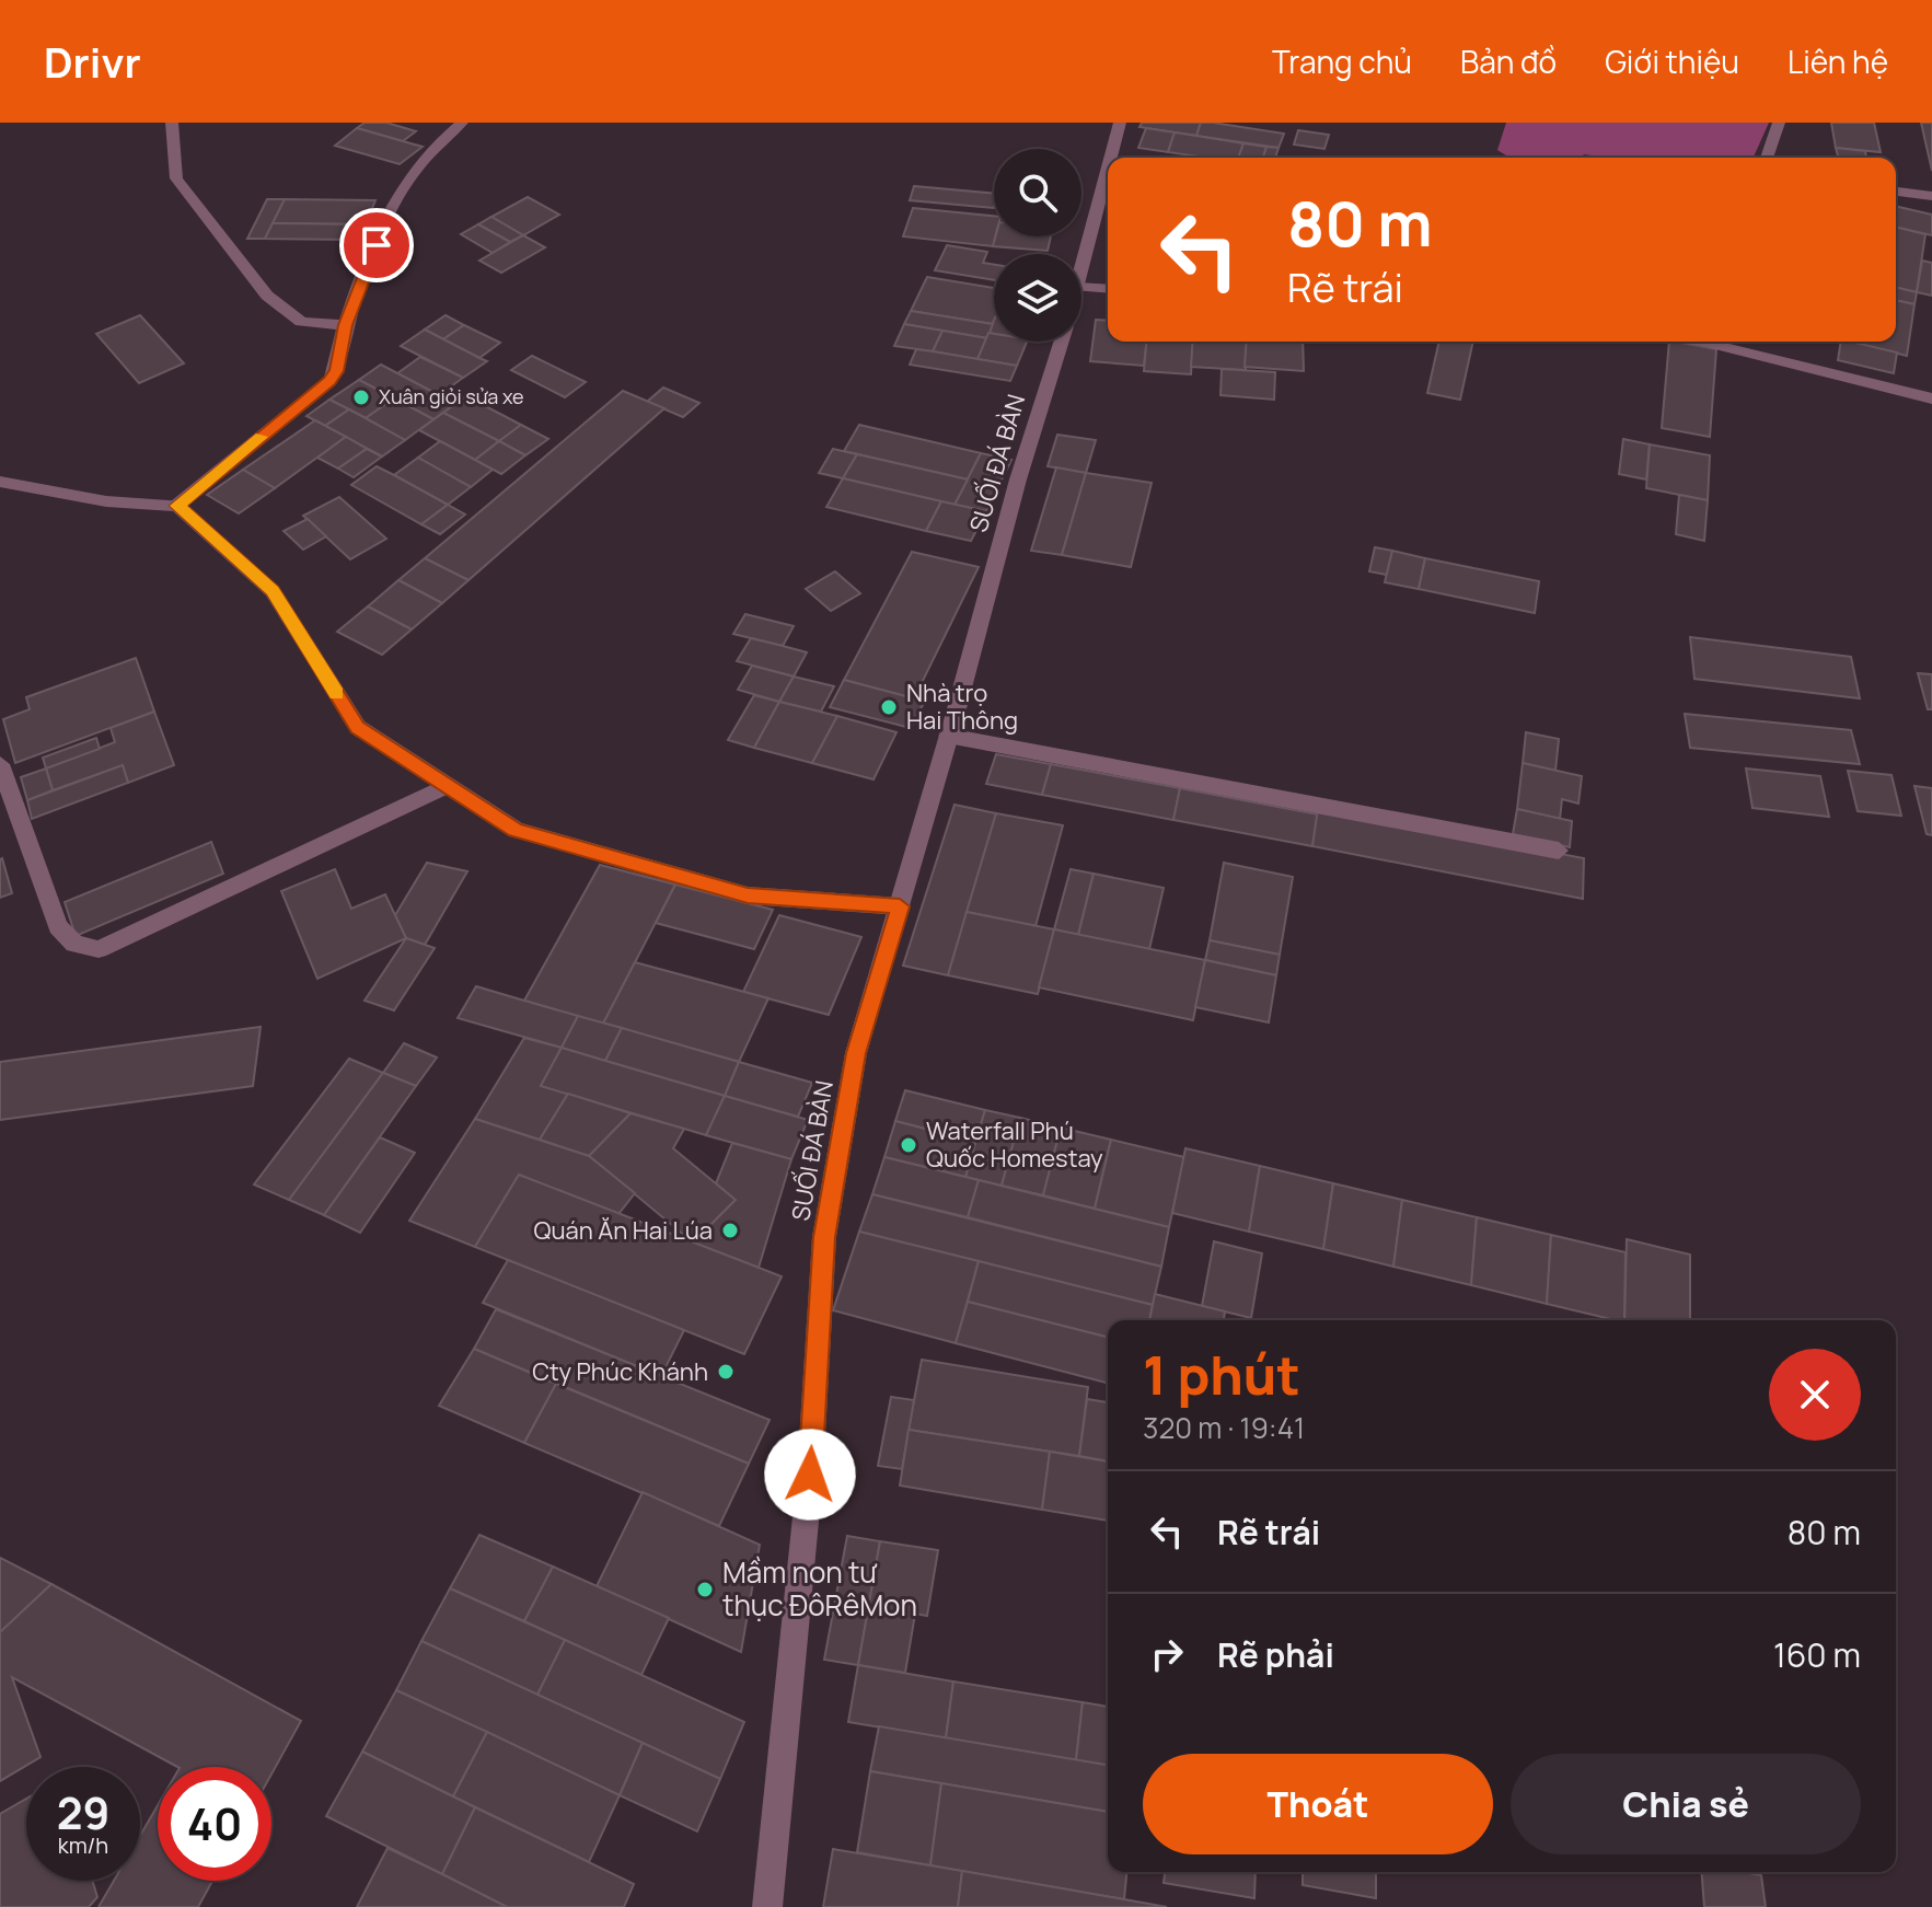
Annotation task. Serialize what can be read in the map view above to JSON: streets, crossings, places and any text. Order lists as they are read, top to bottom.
{
  "streets": {
    "street": ["SUỐI ĐÁ BÀN"]
  },
  "places": [
    "Xuân giỏi sửa xe",
    "Nhà trọ Hai Thông",
    "Waterfall Phú Quốc Homestay",
    "Quán Ăn Hai Lúa",
    "Cty Phúc Khánh",
    "Mầm non tư thục ĐôRêMon"
  ],
  "page": {
    "header": "Drivr",
    "nav": [
      "Trang chủ",
      "Bản đồ",
      "Giới thiệu",
      "Liên hệ"
    ],
    "turn": ["80 m", "Rẽ trái"],
    "heading": ["1 phút", "320 m · 19:41"],
    "list": [
      {
        "name": "Rẽ trái",
        "value": "80 m"
      },
      {
        "name": "Rẽ phải",
        "value": "160 m"
      }
    ],
    "buttons": ["Thoát", "Chia sẻ"],
    "speed": "29 km/h",
    "limit": "40"
  }
}
